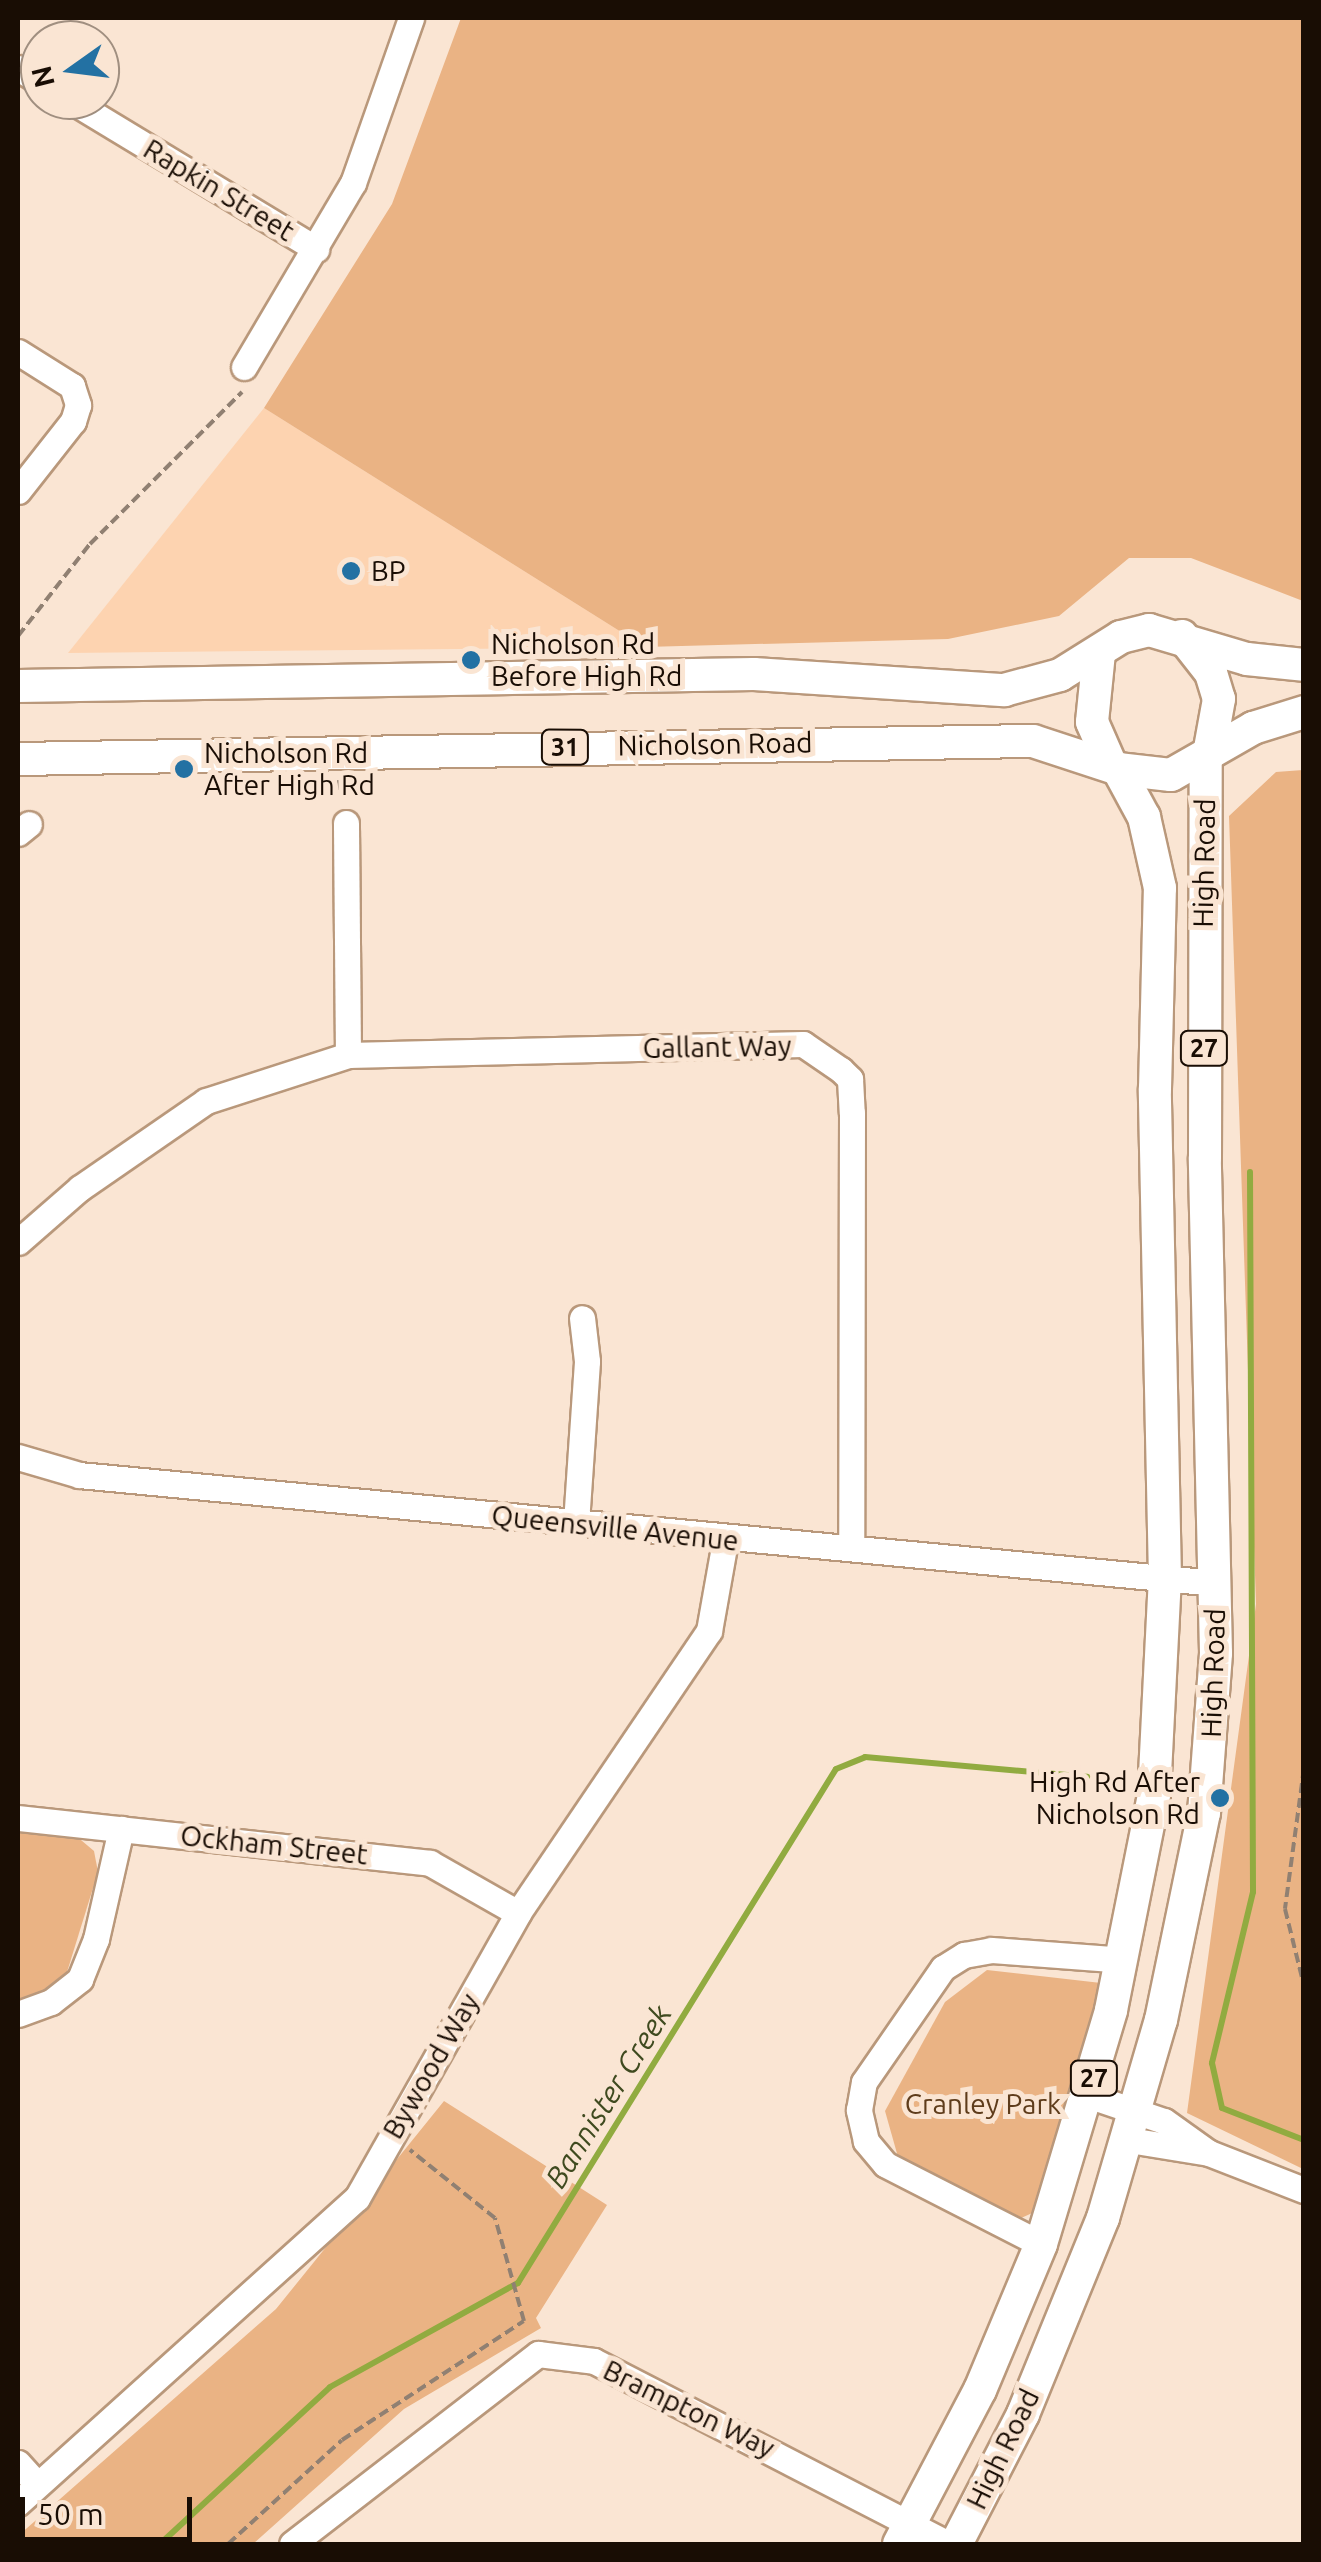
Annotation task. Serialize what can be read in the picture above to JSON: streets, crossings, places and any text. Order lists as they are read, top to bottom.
{
  "streets": {
    "main road": [
      "Nicholson Road",
      "31",
      "High Road",
      "27"
    ],
    "street": [
      "Rapkin Street",
      "Gallant Way",
      "Queensville Avenue",
      "Ockham Street",
      "Bywood Way",
      "Brampton Way"
    ]
  },
  "crossings": [
    ["Nicholson Road", "High Road"],
    ["High Road", "Queensville Avenue"],
    ["High Road", "Brampton Way"],
    ["Gallant Way", "Queensville Avenue"],
    ["Queensville Avenue", "Bywood Way"],
    ["Ockham Street", "Bywood Way"]
  ],
  "water": ["Bannister Creek"],
  "parks": ["Cranley Park"],
  "places": [
    "BP",
    "Nicholson Rd Before High Rd",
    "Nicholson Rd After High Rd",
    "High Rd After Nicholson Rd"
  ],
  "scale_bar": "50 m",
  "north": "left"
}
